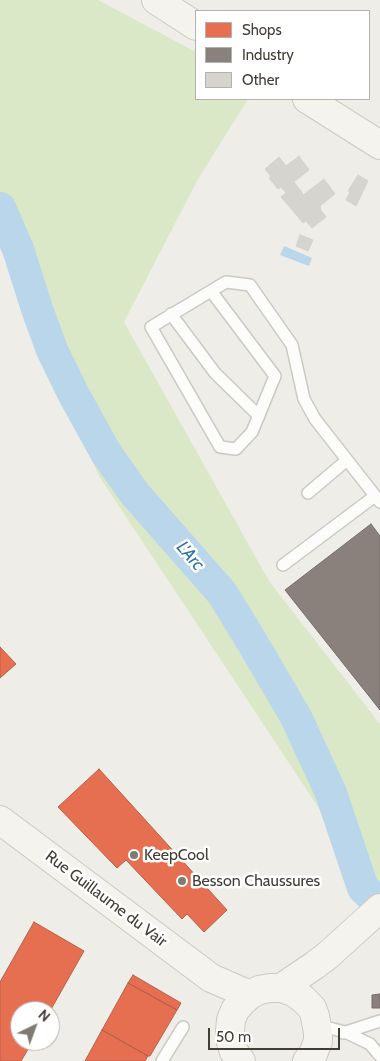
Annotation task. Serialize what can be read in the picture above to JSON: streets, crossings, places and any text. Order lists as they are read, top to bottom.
{
  "streets": {
    "main road": ["Rue Guillaume du Vair"]
  },
  "water": ["L'Arc"],
  "places": ["KeepCool", "Besson Chaussures"],
  "legend": ["Shops", "Industry", "Other"],
  "scale_bar": "50 m",
  "north": "top right"
}
